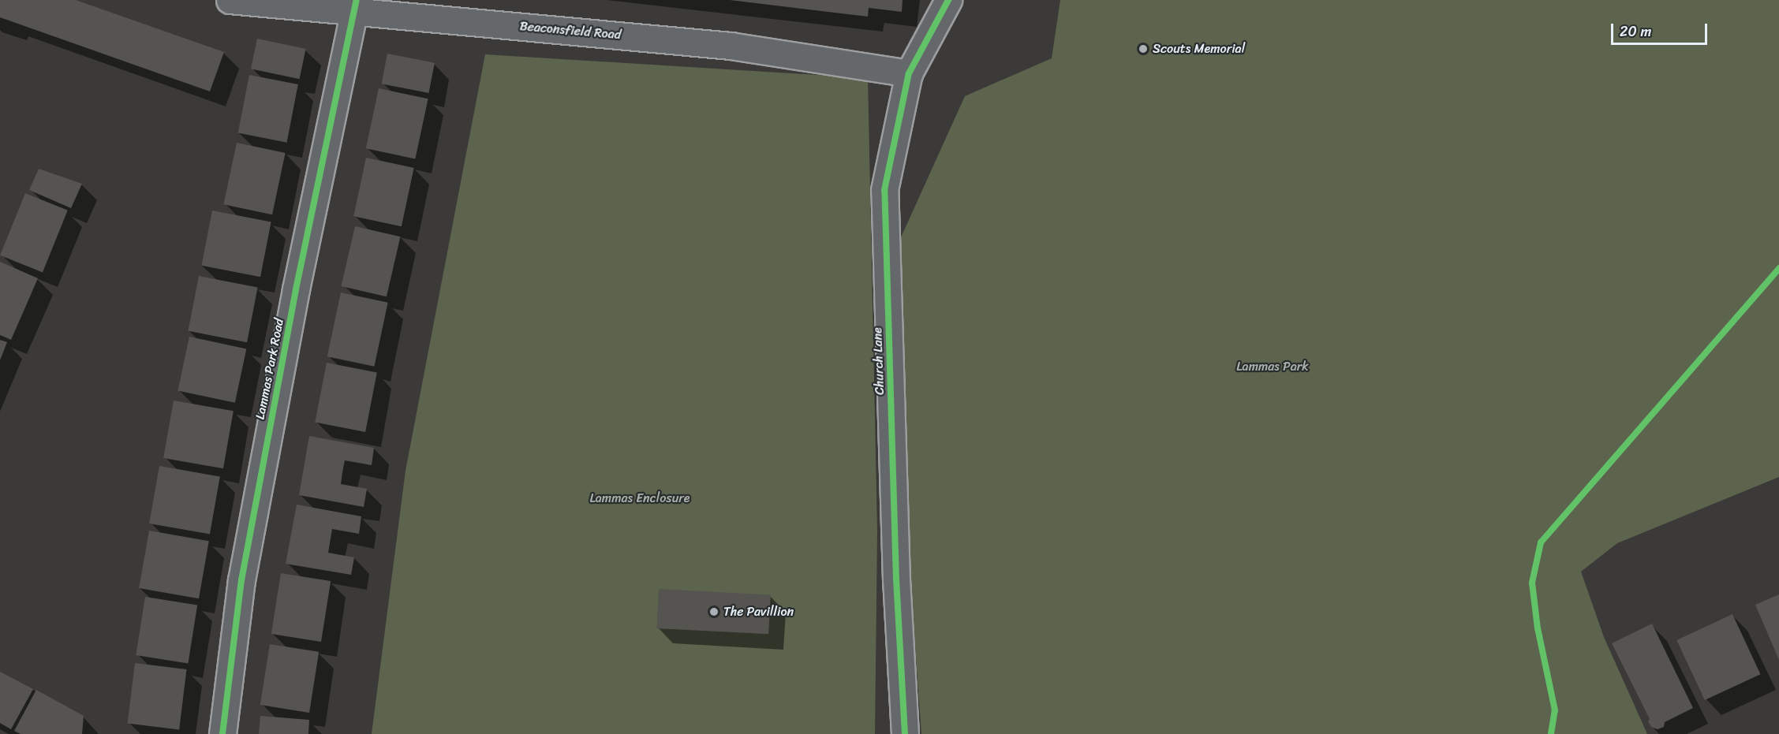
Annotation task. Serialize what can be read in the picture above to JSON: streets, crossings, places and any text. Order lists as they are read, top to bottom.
{
  "streets": {
    "street": ["Beaconsfield Road", "Church Lane", "Lammas Park Road"]
  },
  "crossings": [
    ["Beaconsfield Road", "Church Lane"],
    ["Beaconsfield Road", "Lammas Park Road"]
  ],
  "parks": ["Lammas Park", "Lammas Enclosure"],
  "places": ["Scouts Memorial", "The Pavillion"],
  "scale_bar": "20 m"
}
